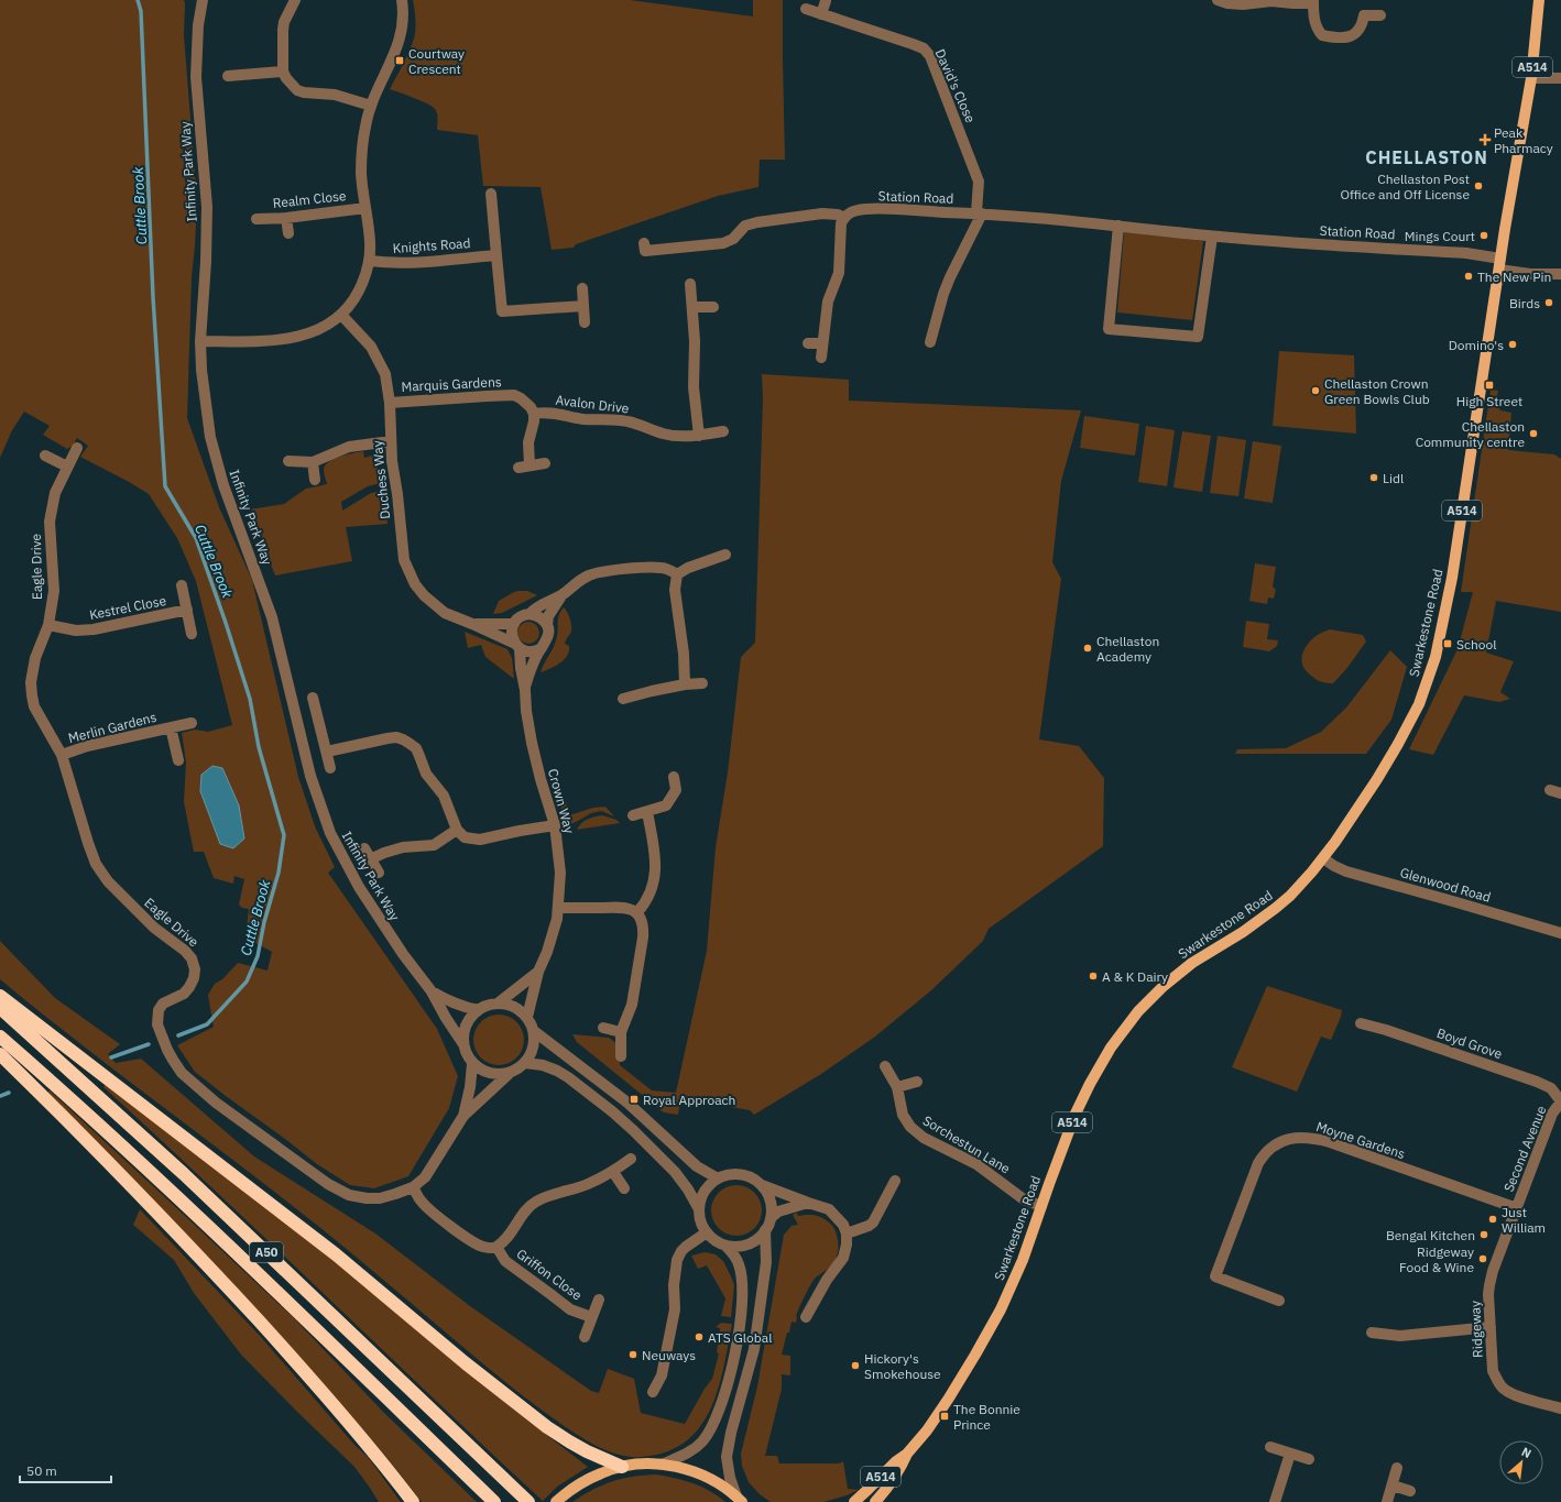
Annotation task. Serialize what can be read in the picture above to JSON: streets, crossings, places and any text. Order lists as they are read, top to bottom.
{
  "streets": {
    "highway": ["A50"],
    "main road": ["A514", "Swarkestone Road"],
    "street": [
      "David's Close",
      "Infinity Park Way",
      "Station Road",
      "Realm Close",
      "Knights Road",
      "Marquis Gardens",
      "Avalon Drive",
      "Duchess Way",
      "Eagle Drive",
      "Kestrel Close",
      "Merlin Gardens",
      "Crown Way",
      "Glenwood Road",
      "Boyd Grove",
      "Moyne Gardens",
      "Sorchestun Lane",
      "Second Avenue",
      "Griffon Close",
      "Ridgeway"
    ]
  },
  "crossings": [
    ["A514", "Station Road"],
    ["A514", "Swarkestone Road"],
    ["David's Close", "Station Road"],
    ["Infinity Park Way", "Eagle Drive"],
    ["Infinity Park Way", "Crown Way"],
    ["Station Road", "Swarkestone Road"],
    ["Marquis Gardens", "Avalon Drive"],
    ["Marquis Gardens", "Duchess Way"],
    ["Duchess Way", "Crown Way"],
    ["Eagle Drive", "Kestrel Close"],
    ["Eagle Drive", "Merlin Gardens"],
    ["Eagle Drive", "Crown Way"],
    ["Swarkestone Road", "Glenwood Road"],
    ["Swarkestone Road", "Sorchestun Lane"],
    ["Boyd Grove", "Second Avenue"],
    ["Moyne Gardens", "Second Avenue"],
    ["Moyne Gardens", "Ridgeway"],
    ["Second Avenue", "Ridgeway"]
  ],
  "districts": ["CHELLASTON"],
  "water": ["Cuttle Brook"],
  "places": {
    "transit": [
      "Courtway Crescent",
      "High Street",
      "School",
      "Royal Approach",
      "The Bonnie Prince"
    ],
    "health": ["Peak Pharmacy"],
    "other": [
      "Chellaston Post Office and Off License",
      "Mings Court",
      "The New Pin",
      "Birds",
      "Domino's",
      "Chellaston Crown Green Bowls Club",
      "Chellaston Community centre",
      "Lidl",
      "Chellaston Academy",
      "A & K Dairy",
      "Just William",
      "Bengal Kitchen",
      "Ridgeway Food & Wine",
      "ATS Global",
      "Neuways",
      "Hickory's Smokehouse"
    ]
  },
  "scale_bar": "50 m",
  "north": "top right"
}
